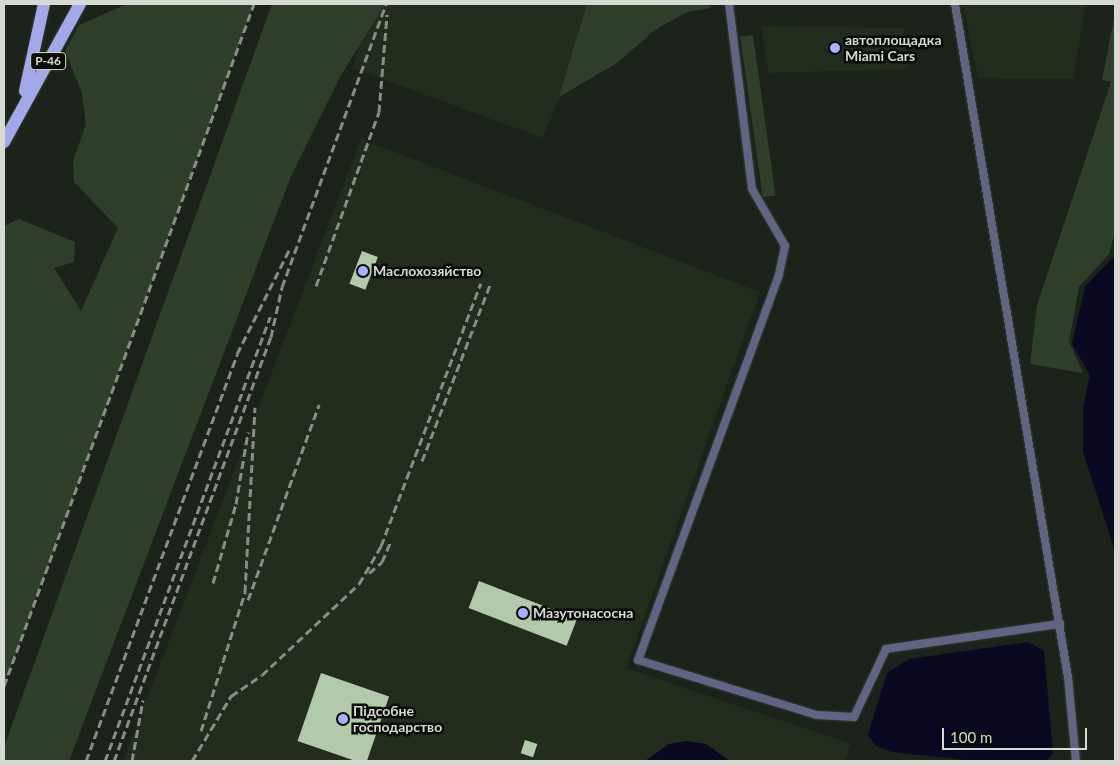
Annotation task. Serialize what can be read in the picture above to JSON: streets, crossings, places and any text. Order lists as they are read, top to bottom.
{
  "streets": {
    "main road": ["Р-46"]
  },
  "places": [
    "автоплощадка Miami Cars",
    "Маслохозяйство",
    "Мазутонасосна",
    "Підсобне господарство"
  ],
  "scale_bar": "100 m"
}
